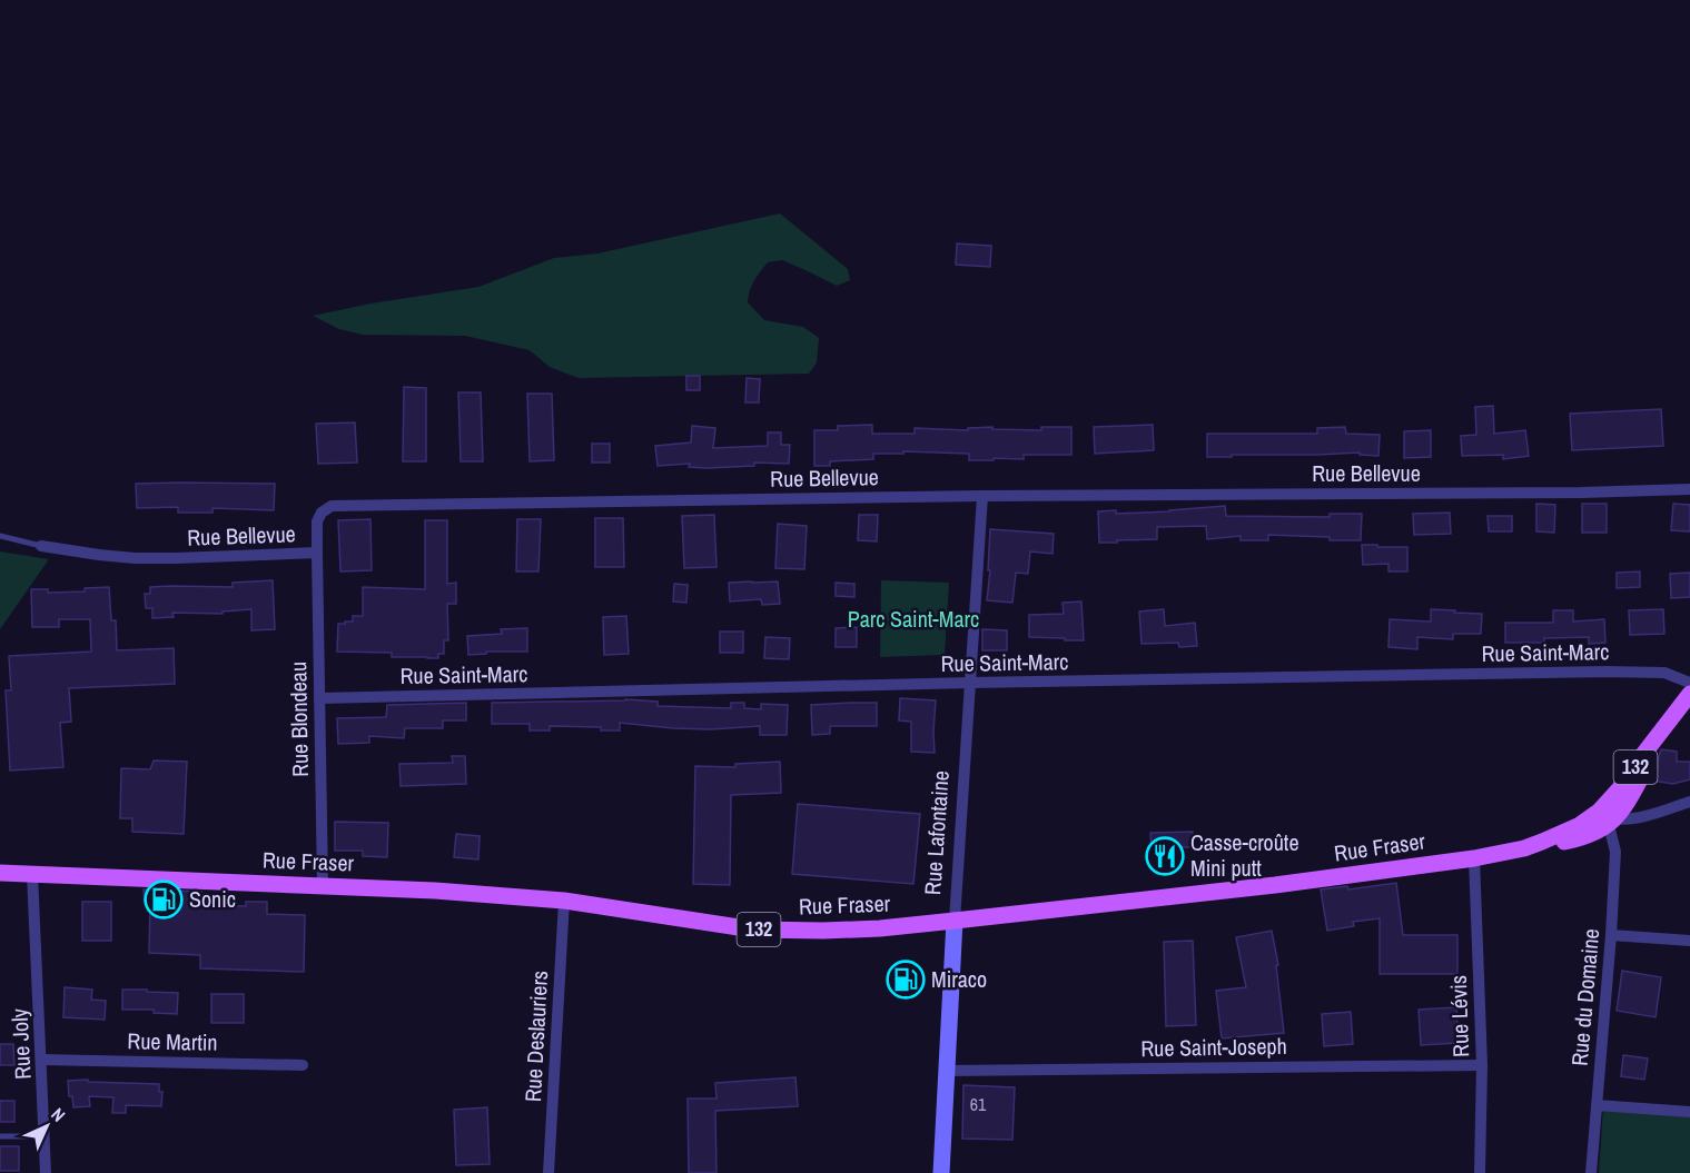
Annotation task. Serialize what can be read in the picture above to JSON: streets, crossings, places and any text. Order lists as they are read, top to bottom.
{
  "streets": {
    "main road": ["132", "Rue Lafontaine", "Rue Fraser"],
    "street": [
      "Rue Bellevue",
      "Rue Saint-Marc",
      "Rue Blondeau",
      "Rue du Domaine",
      "Rue Lévis",
      "Rue Deslauriers",
      "Rue Martin",
      "Rue Joly",
      "Rue Saint-Joseph"
    ]
  },
  "crossings": [
    ["Rue Bellevue", "Rue Blondeau"],
    ["Rue Bellevue", "Rue Lafontaine"],
    ["Rue Saint-Marc", "Rue Blondeau"],
    ["Rue Saint-Marc", "Rue Lafontaine"],
    ["Rue Blondeau", "Rue Fraser"],
    ["132", "Rue Fraser"],
    ["132", "Rue du Domaine"],
    ["Rue Lafontaine", "Rue Fraser"],
    ["Rue Lafontaine", "Rue Saint-Joseph"],
    ["Rue Fraser", "Rue du Domaine"],
    ["Rue Fraser", "Rue Lévis"],
    ["Rue Fraser", "Rue Deslauriers"],
    ["Rue Fraser", "Rue Joly"],
    ["Rue Lévis", "Rue Saint-Joseph"],
    ["Rue Martin", "Rue Joly"]
  ],
  "parks": ["Parc Saint-Marc"],
  "places": {
    "restaurant": ["Casse-croûte Mini putt"],
    "fuel station": ["Sonic", "Miraco"]
  },
  "house_numbers": ["61"],
  "north": "top right"
}
